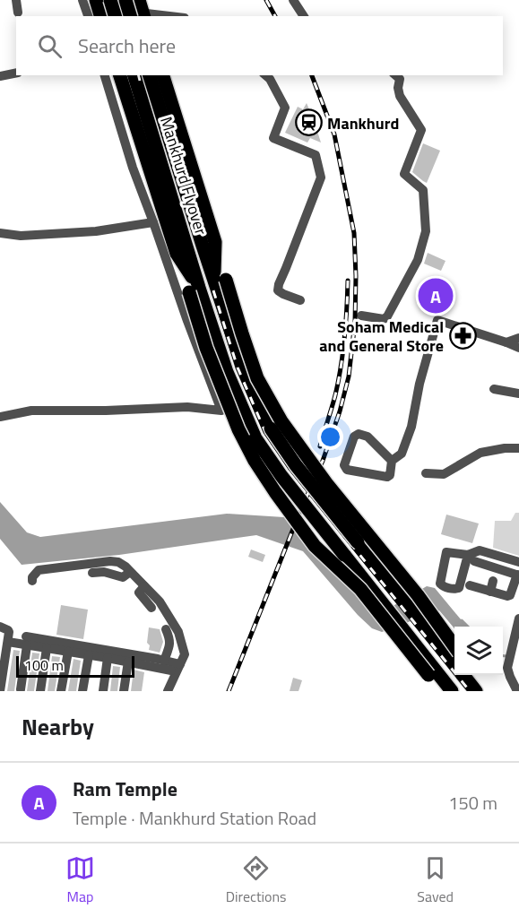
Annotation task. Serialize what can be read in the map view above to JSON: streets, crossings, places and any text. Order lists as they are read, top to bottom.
{
  "streets": {
    "highway": ["Mankhurd Flyover"]
  },
  "places": {
    "station": ["Mankhurd"],
    "pharmacy": ["Soham Medical and General Store"]
  },
  "scale_bar": "100 m",
  "page": {
    "search": "Search here",
    "pins": "A",
    "scale": "100 m",
    "heading": "Nearby",
    "list": [
      {
        "mark": "A",
        "name": "Ram Temple",
        "note": "Temple · Mankhurd Station Road",
        "value": "150 m"
      }
    ],
    "nav": ["Map", "Directions", "Saved"]
  }
}
